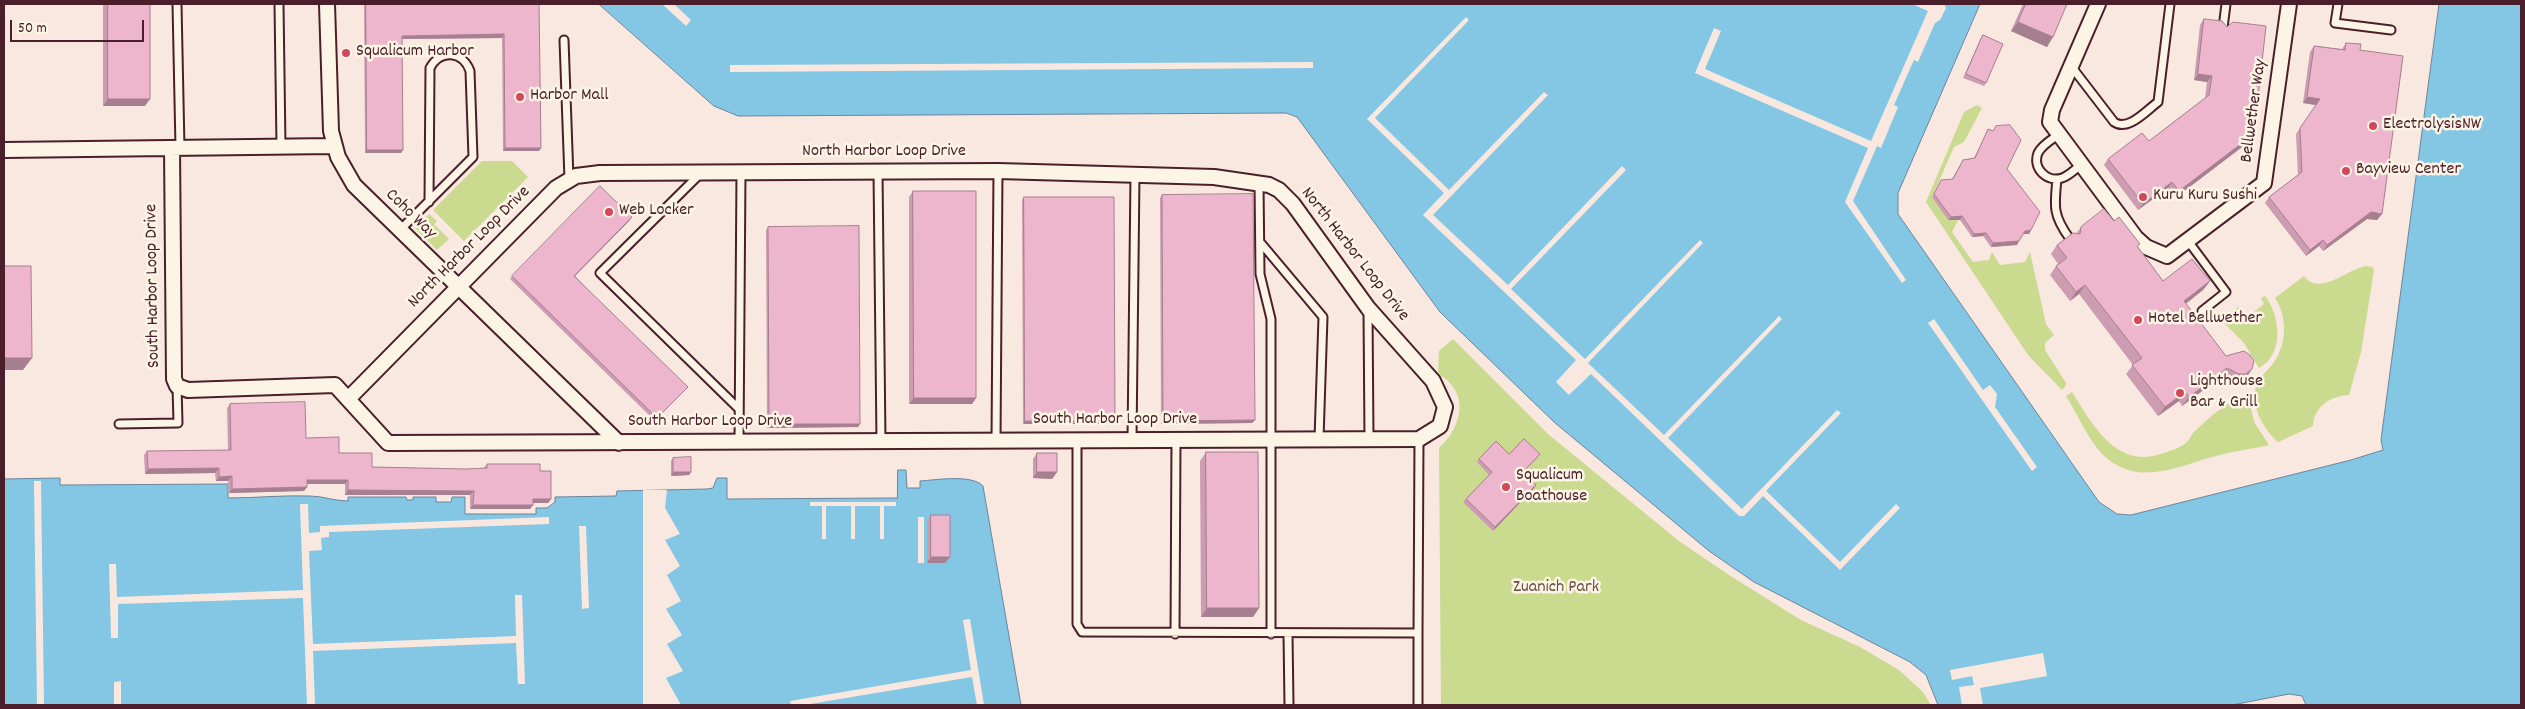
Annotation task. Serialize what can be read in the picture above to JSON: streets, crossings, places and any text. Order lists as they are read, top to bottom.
{
  "streets": {
    "street": [
      "Bellwether Way",
      "North Harbor Loop Drive",
      "Coho Way",
      "South Harbor Loop Drive"
    ]
  },
  "crossings": [
    ["North Harbor Loop Drive", "Coho Way"],
    ["North Harbor Loop Drive", "South Harbor Loop Drive"],
    ["Coho Way", "South Harbor Loop Drive"]
  ],
  "parks": ["Zuanich Park"],
  "places": [
    "Squalicum Harbor",
    "Harbor Mall",
    "ElectrolysisNW",
    "Bayview Center",
    "Kuru Kuru Sushi",
    "Web Locker",
    "Hotel Bellwether",
    "Lighthouse Bar & Grill",
    "Squalicum Boathouse"
  ],
  "scale_bar": "50 m"
}
